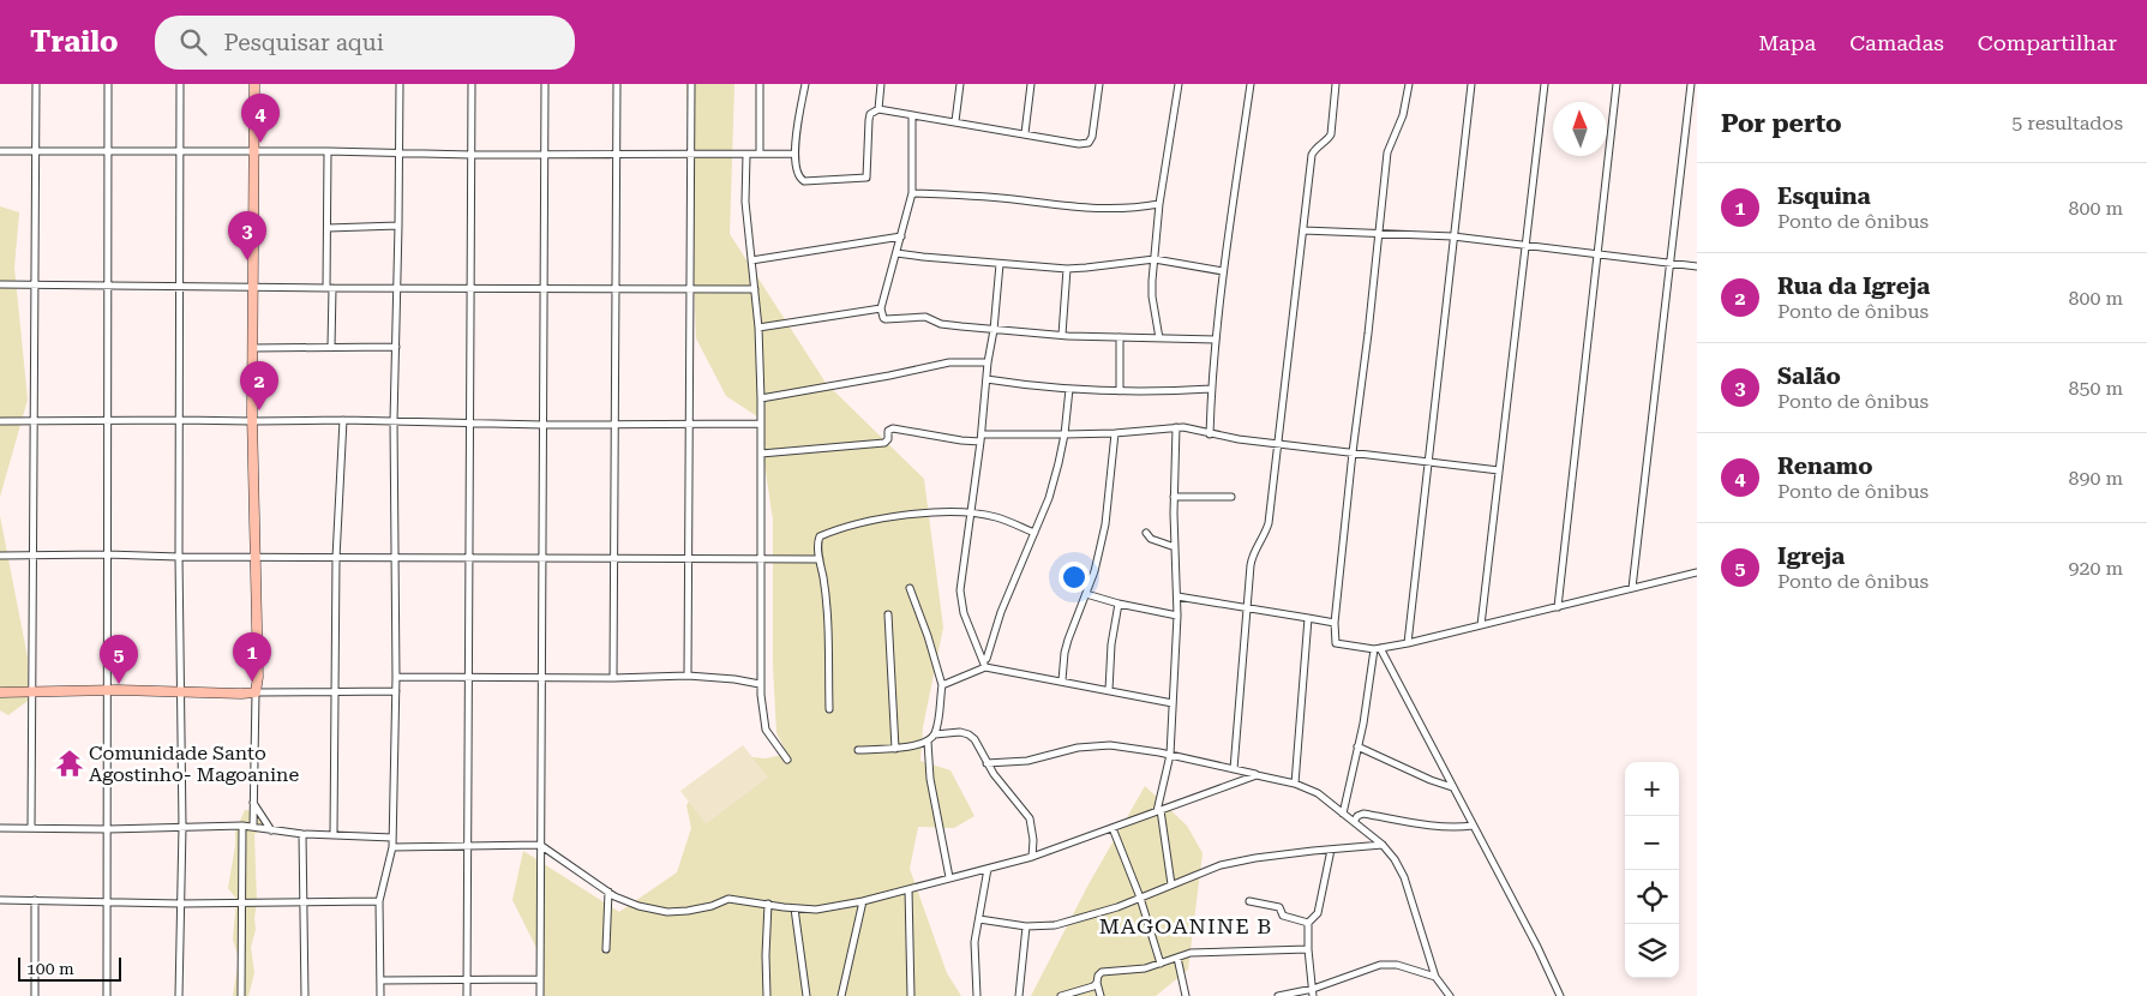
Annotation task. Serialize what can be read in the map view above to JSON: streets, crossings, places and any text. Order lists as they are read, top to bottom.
{
  "districts": ["MAGOANINE B"],
  "places": {
    "temple": ["Comunidade Santo Agostinho- Magoanine"]
  },
  "scale_bar": "100 m",
  "north": "top",
  "page": {
    "header": "Trailo",
    "search": "Pesquisar aqui",
    "nav": ["Mapa", "Camadas", "Compartilhar"],
    "heading": ["Por perto", "5 resultados"],
    "pins": [
      "4",
      "3",
      "2",
      "1",
      "5"
    ],
    "list": [
      {
        "mark": "1",
        "name": "Esquina",
        "note": "Ponto de ônibus",
        "value": "800 m"
      },
      {
        "mark": "2",
        "name": "Rua da Igreja",
        "note": "Ponto de ônibus",
        "value": "800 m"
      },
      {
        "mark": "3",
        "name": "Salão",
        "note": "Ponto de ônibus",
        "value": "850 m"
      },
      {
        "mark": "4",
        "name": "Renamo",
        "note": "Ponto de ônibus",
        "value": "890 m"
      },
      {
        "mark": "5",
        "name": "Igreja",
        "note": "Ponto de ônibus",
        "value": "920 m"
      }
    ],
    "map_buttons": ["+", "−"],
    "scale": "100 m"
  }
}
